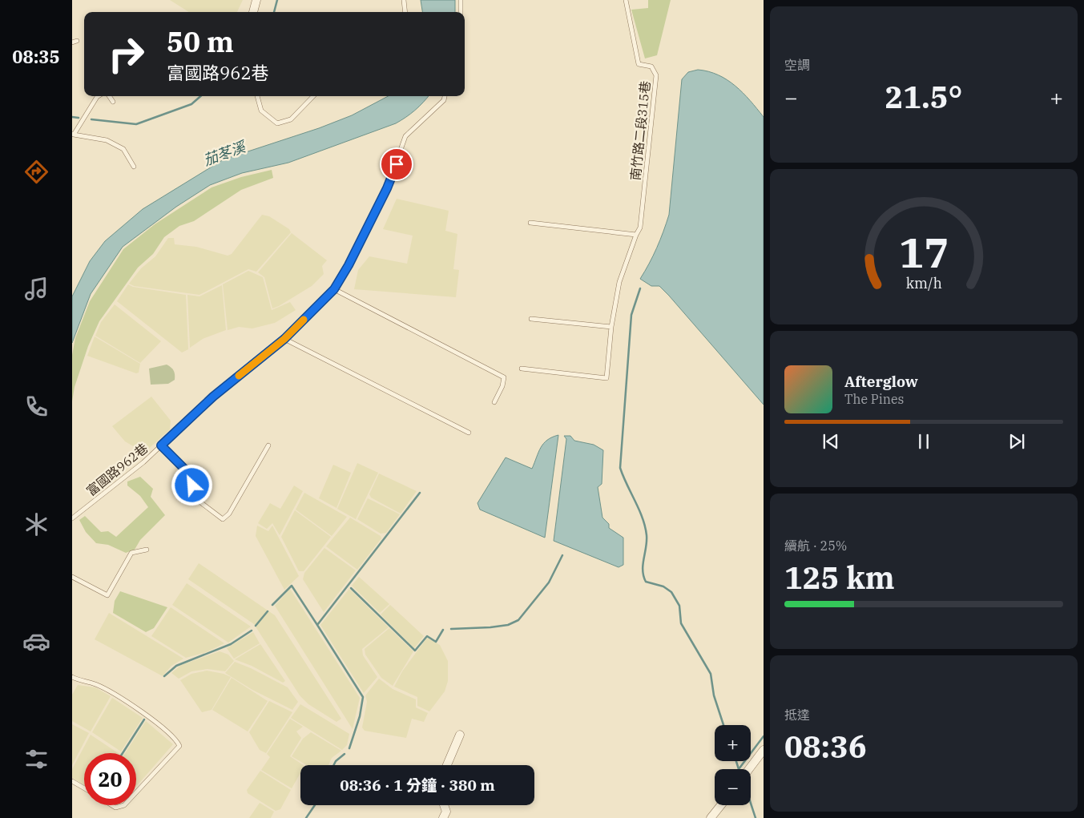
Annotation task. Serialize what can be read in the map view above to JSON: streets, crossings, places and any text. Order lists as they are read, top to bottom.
{
  "streets": {
    "lane": ["南竹路二段315巷", "富國路962巷"]
  },
  "water": ["茄苳溪"],
  "page": {
    "tabs": "08:35",
    "tile": [
      "空調",
      ["續航 · 25%", "125 km"],
      ["抵達", "08:36"]
    ],
    "turn": ["50 m", "富國路962巷"],
    "heat": ["−", "21.5°", "+"],
    "song": ["Afterglow", "The Pines"],
    "map_buttons": ["+", "−"],
    "limit": "20",
    "trip": "08:36 · 1 分鐘 · 380 m",
    "gauge": ["17", "km/h"]
  }
}
